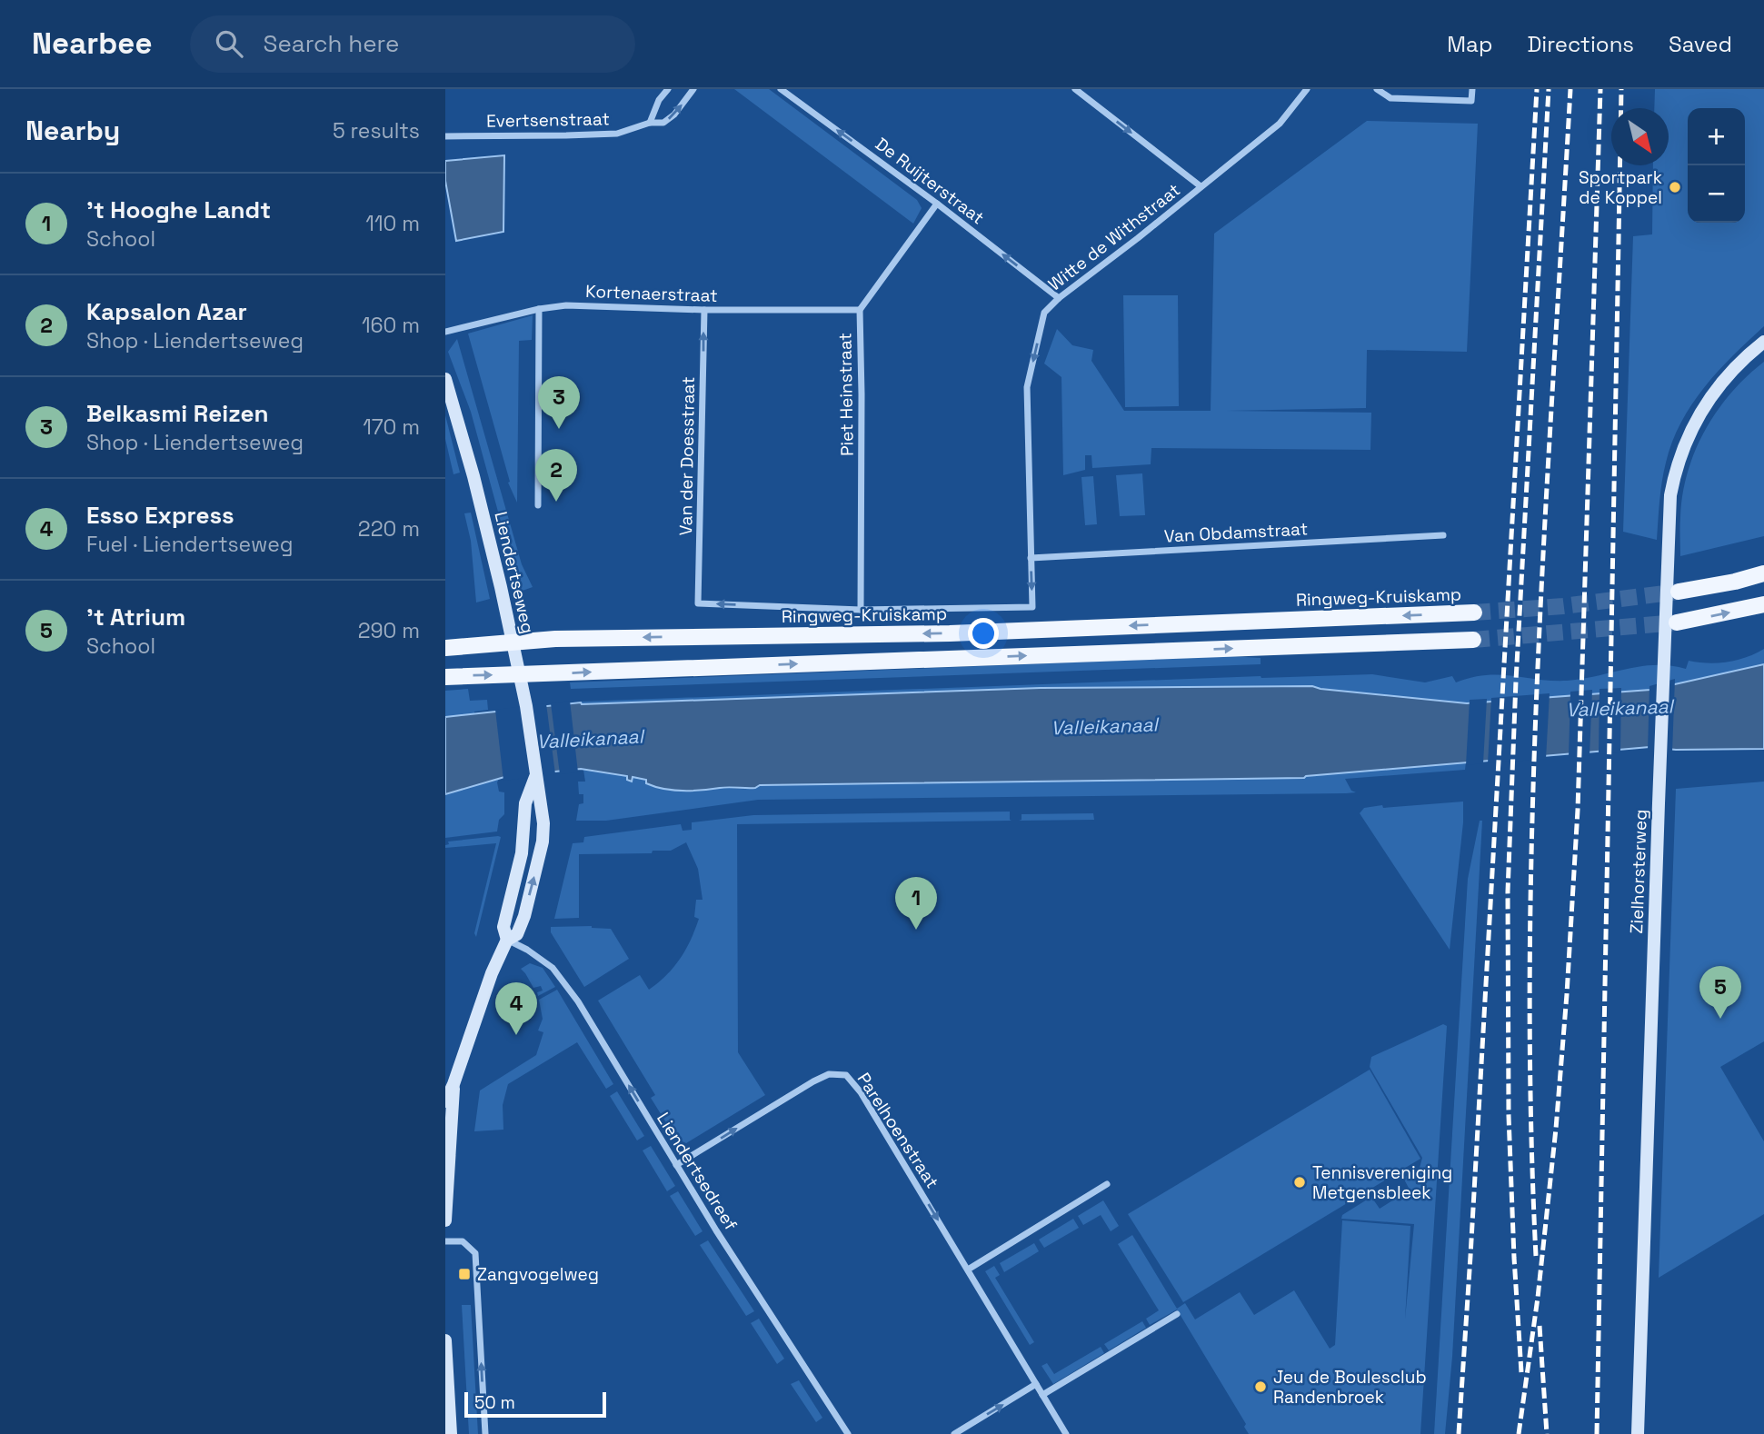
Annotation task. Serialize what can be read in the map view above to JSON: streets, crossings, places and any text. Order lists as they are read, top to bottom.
{
  "streets": {
    "main road": ["Ringweg-Kruiskamp"],
    "street": [
      "Evertsenstraat",
      "De Ruijterstraat",
      "Witte de Withstraat",
      "Kortenaerstraat",
      "Piet Heinstraat",
      "Van der Doesstraat",
      "Van Obdamstraat",
      "Liendertseweg",
      "Zielhorsterweg",
      "Parelhoenstraat",
      "Liendertsedreef"
    ]
  },
  "crossings": [
    ["De Ruijterstraat", "Witte de Withstraat"],
    ["De Ruijterstraat", "Piet Heinstraat"],
    ["Witte de Withstraat", "Van Obdamstraat"],
    ["Witte de Withstraat", "Ringweg-Kruiskamp"],
    ["Kortenaerstraat", "Piet Heinstraat"],
    ["Kortenaerstraat", "Van der Doesstraat"],
    ["Piet Heinstraat", "Ringweg-Kruiskamp"],
    ["Van der Doesstraat", "Ringweg-Kruiskamp"],
    ["Liendertseweg", "Ringweg-Kruiskamp"],
    ["Liendertseweg", "Liendertsedreef"],
    ["Parelhoenstraat", "Liendertsedreef"]
  ],
  "one_way": [
    "De Ruijterstraat",
    "Witte de Withstraat",
    "Van der Doesstraat",
    "Ringweg-Kruiskamp",
    "Liendertsedreef"
  ],
  "water": ["Valleikanaal"],
  "places": {
    "other": ["Sportpark de Koppel", "Tennisvereniging Metgensbleek", "Jeu de Boulesclub Randenbroek"],
    "transit": ["Zangvogelweg"]
  },
  "scale_bar": "50 m",
  "north": "bottom right",
  "page": {
    "header": "Nearbee",
    "search": "Search here",
    "nav": ["Map", "Directions", "Saved"],
    "heading": ["Nearby", "5 results"],
    "map_buttons": ["+", "−"],
    "list": [
      {
        "mark": "1",
        "name": "'t Hooghe Landt",
        "note": "School",
        "value": "110 m"
      },
      {
        "mark": "2",
        "name": "Kapsalon Azar",
        "note": "Shop · Liendertseweg",
        "value": "160 m"
      },
      {
        "mark": "3",
        "name": "Belkasmi Reizen",
        "note": "Shop · Liendertseweg",
        "value": "170 m"
      },
      {
        "mark": "4",
        "name": "Esso Express",
        "note": "Fuel · Liendertseweg",
        "value": "220 m"
      },
      {
        "mark": "5",
        "name": "'t Atrium",
        "note": "School",
        "value": "290 m"
      }
    ],
    "pins": [
      "3",
      "2",
      "1",
      "5",
      "4"
    ],
    "scale": "50 m"
  }
}
